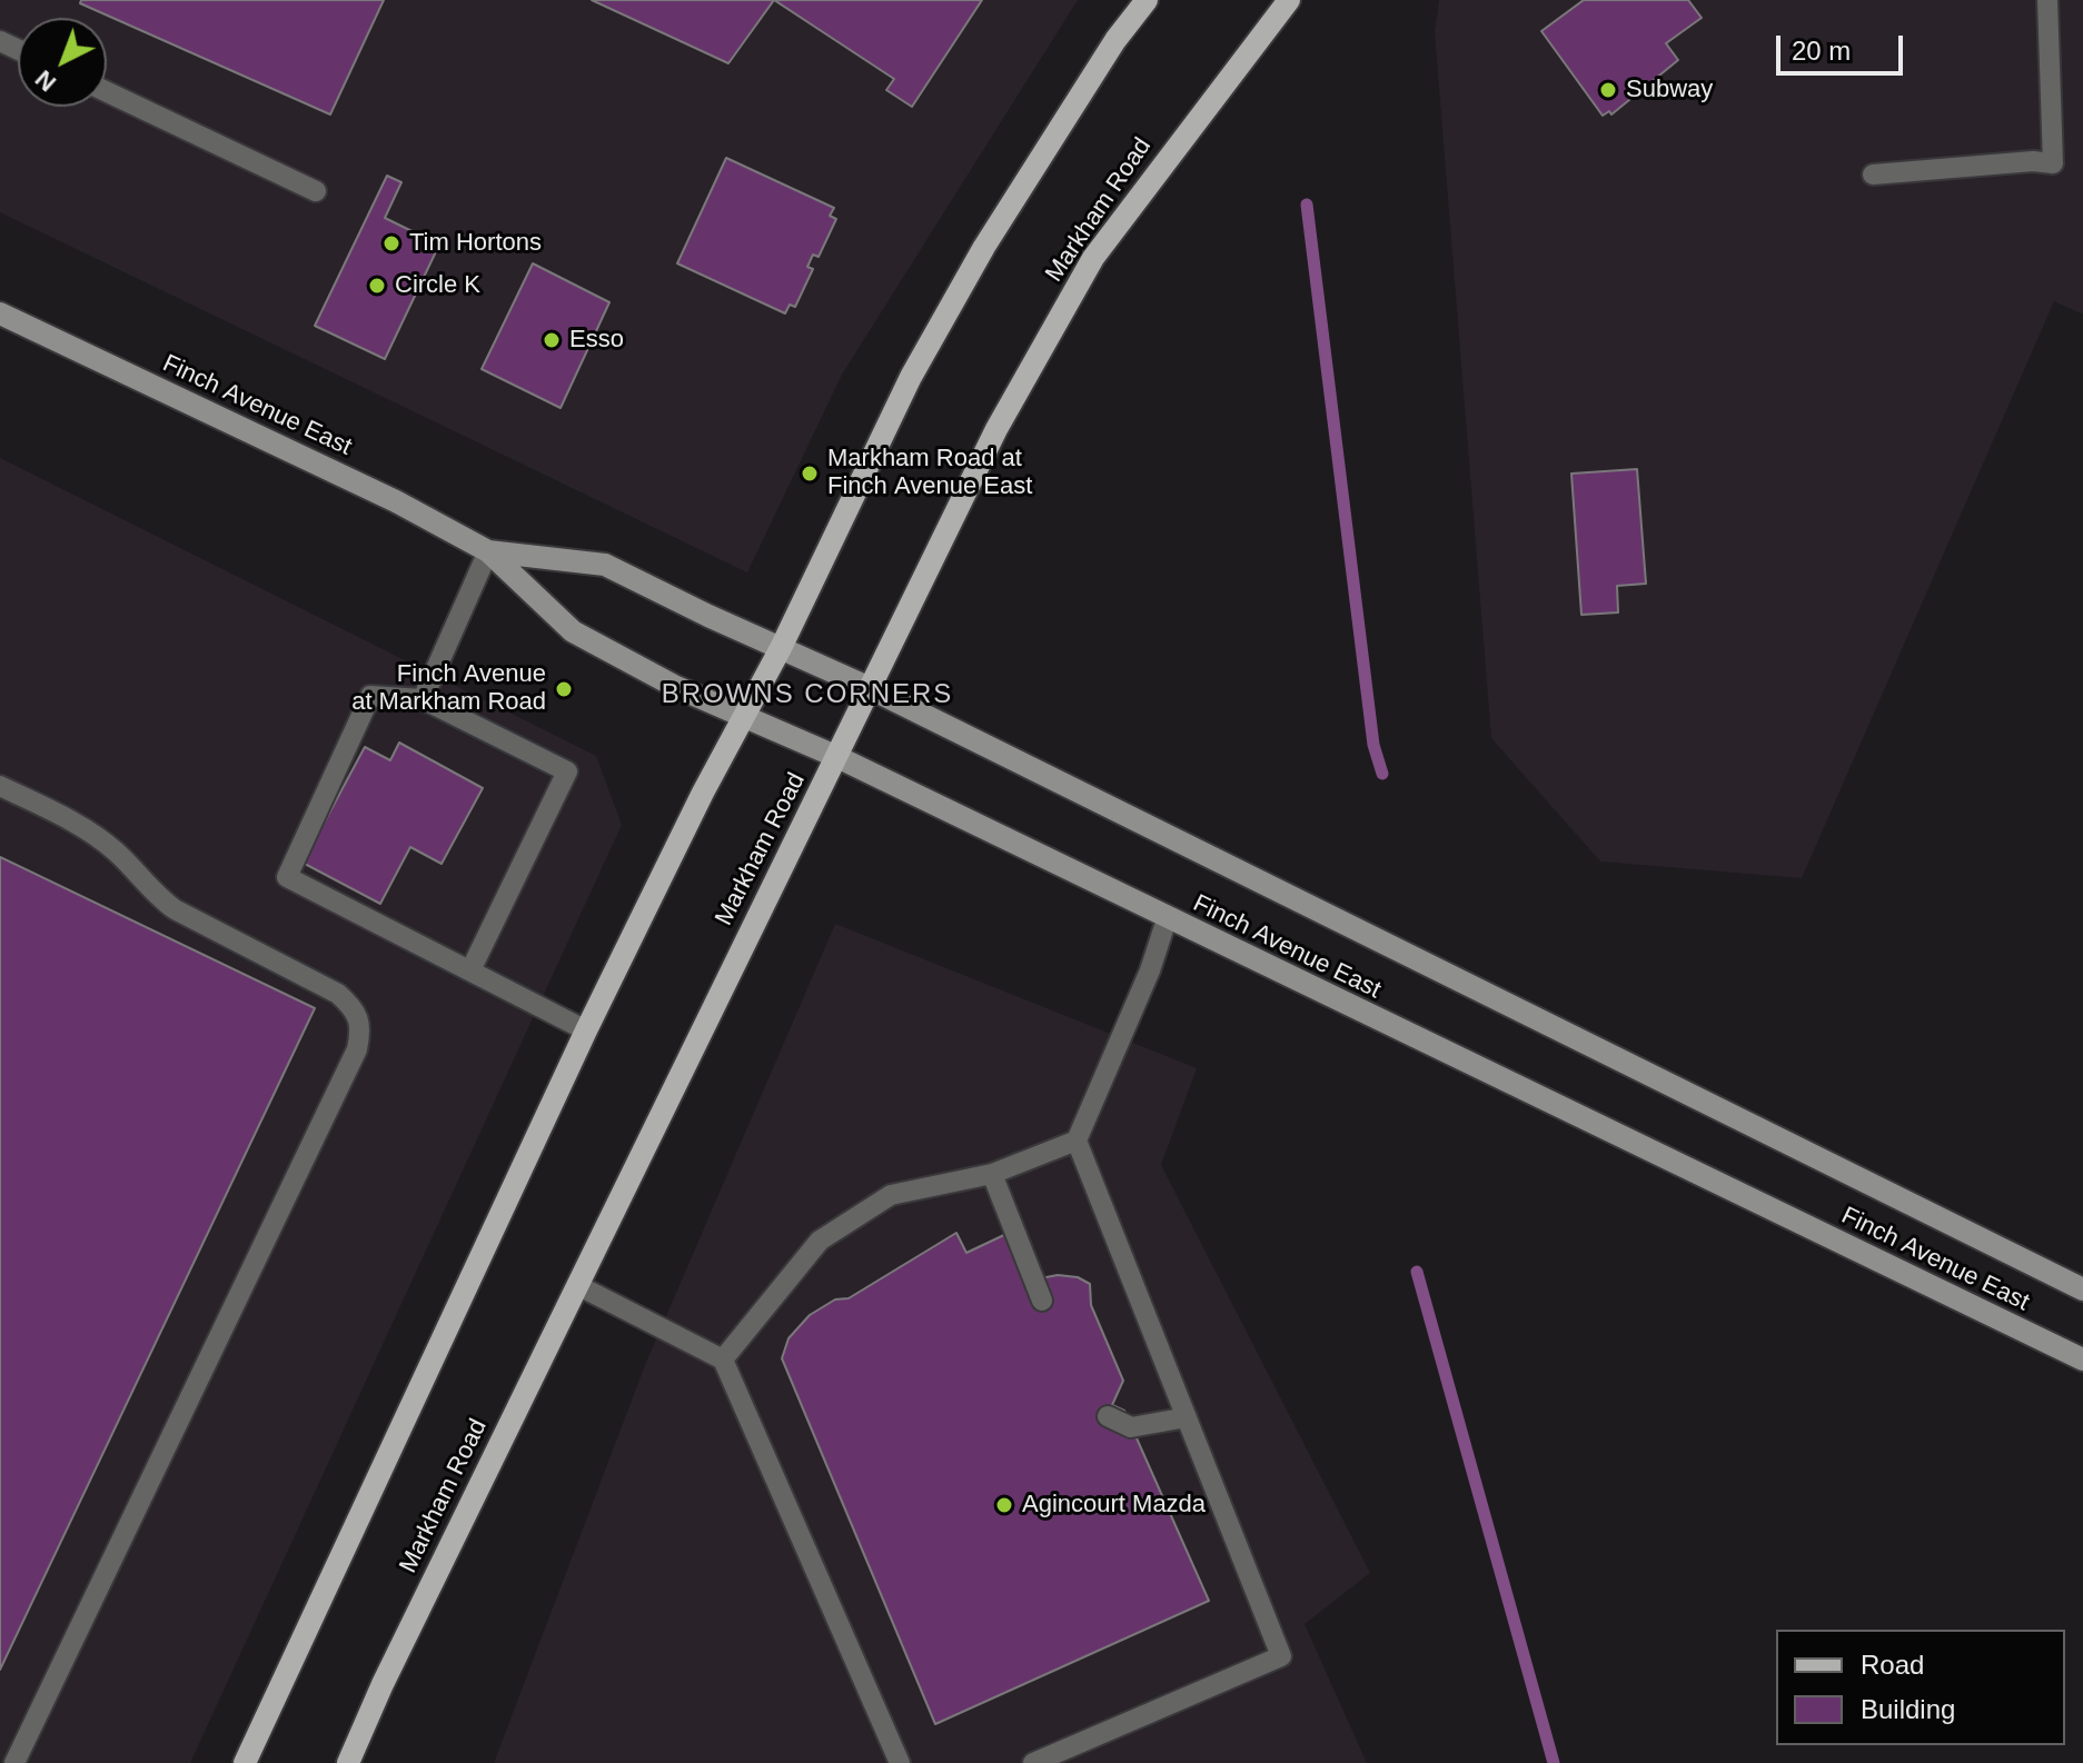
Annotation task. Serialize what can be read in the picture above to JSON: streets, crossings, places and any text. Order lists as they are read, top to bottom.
{
  "streets": {
    "main road": ["Markham Road", "Finch Avenue East"]
  },
  "crossings": [
    ["Markham Road", "Finch Avenue East"]
  ],
  "districts": ["BROWNS CORNERS"],
  "places": [
    "Subway",
    "Tim Hortons",
    "Circle K",
    "Esso",
    "Markham Road at Finch Avenue East",
    "Finch Avenue at Markham Road",
    "Agincourt Mazda"
  ],
  "legend": ["Road", "Building"],
  "scale_bar": "20 m",
  "north": "bottom left"
}
